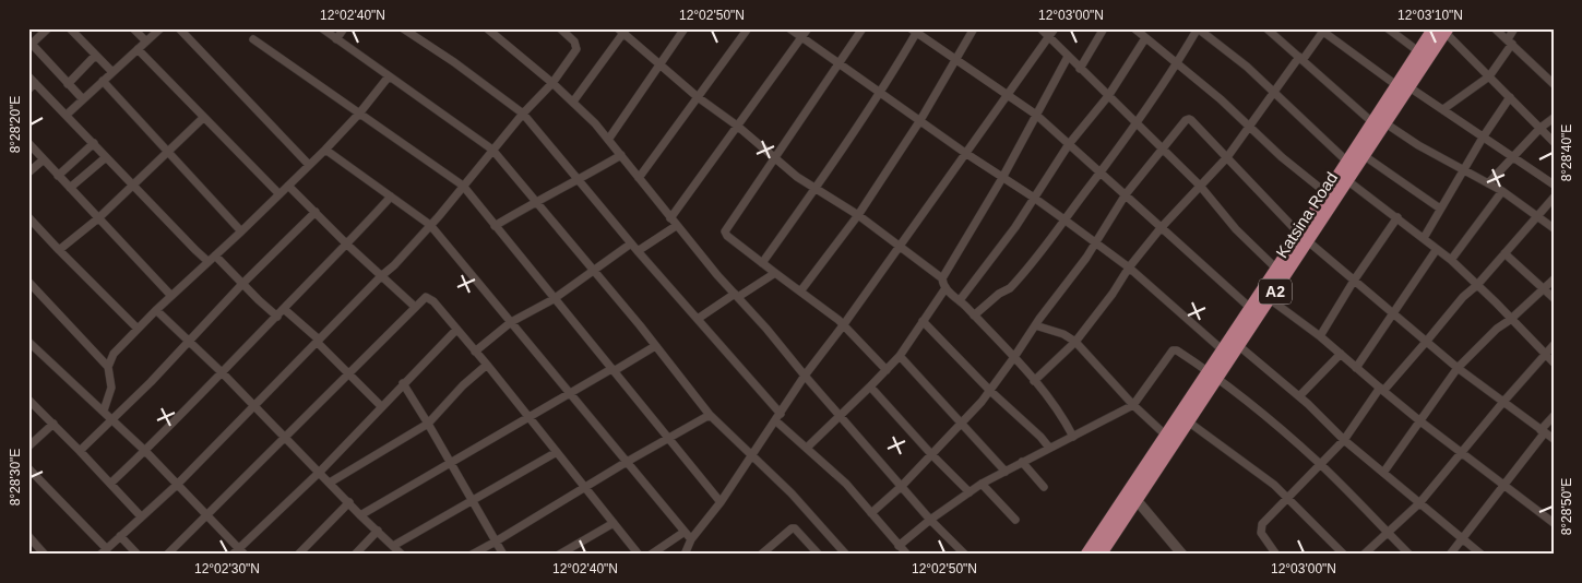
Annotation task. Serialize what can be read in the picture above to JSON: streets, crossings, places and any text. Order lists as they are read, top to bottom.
{
  "streets": {
    "highway": ["Katsina Road", "A2"]
  },
  "coordinates": [
    "12°02'40\"N",
    "12°02'50\"N",
    "12°03'00\"N",
    "12°03'10\"N",
    "8°28'20\"E",
    "8°28'40\"E",
    "8°28'30\"E",
    "8°28'50\"E",
    "12°02'30\"N"
  ]
}
